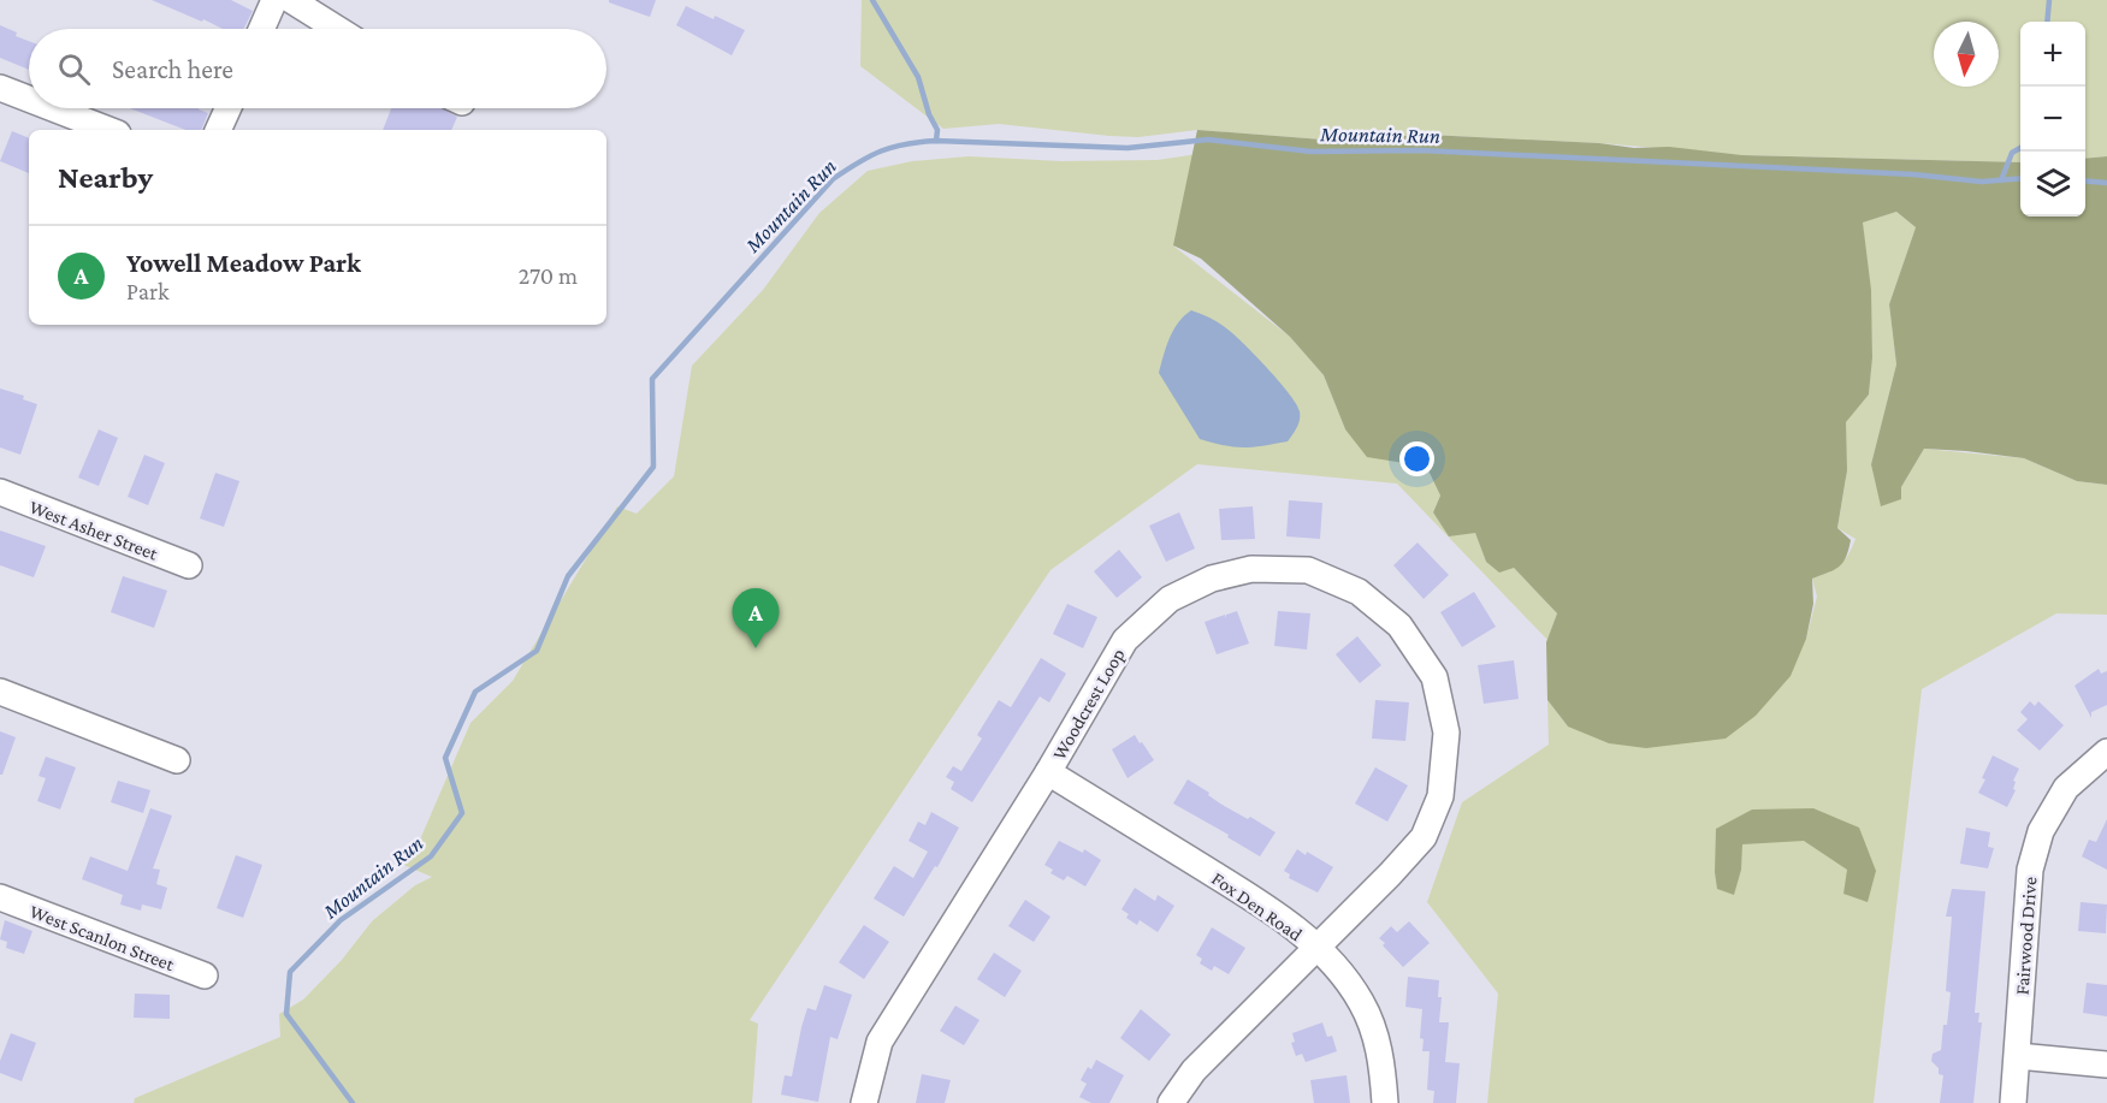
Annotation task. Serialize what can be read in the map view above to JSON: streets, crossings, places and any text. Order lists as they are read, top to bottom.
{
  "streets": {
    "street": [
      "West Asher Street",
      "Woodcrest Loop",
      "Fox Den Road",
      "Fairwood Drive",
      "West Scanlon Street"
    ]
  },
  "crossings": [
    ["Woodcrest Loop", "Fox Den Road"]
  ],
  "water": ["Mountain Run"],
  "north": "bottom",
  "page": {
    "map_buttons": ["+", "−"],
    "search": "Search here",
    "heading": "Nearby",
    "list": [
      {
        "mark": "A",
        "name": "Yowell Meadow Park",
        "note": "Park",
        "value": "270 m"
      }
    ],
    "pins": "A"
  }
}
